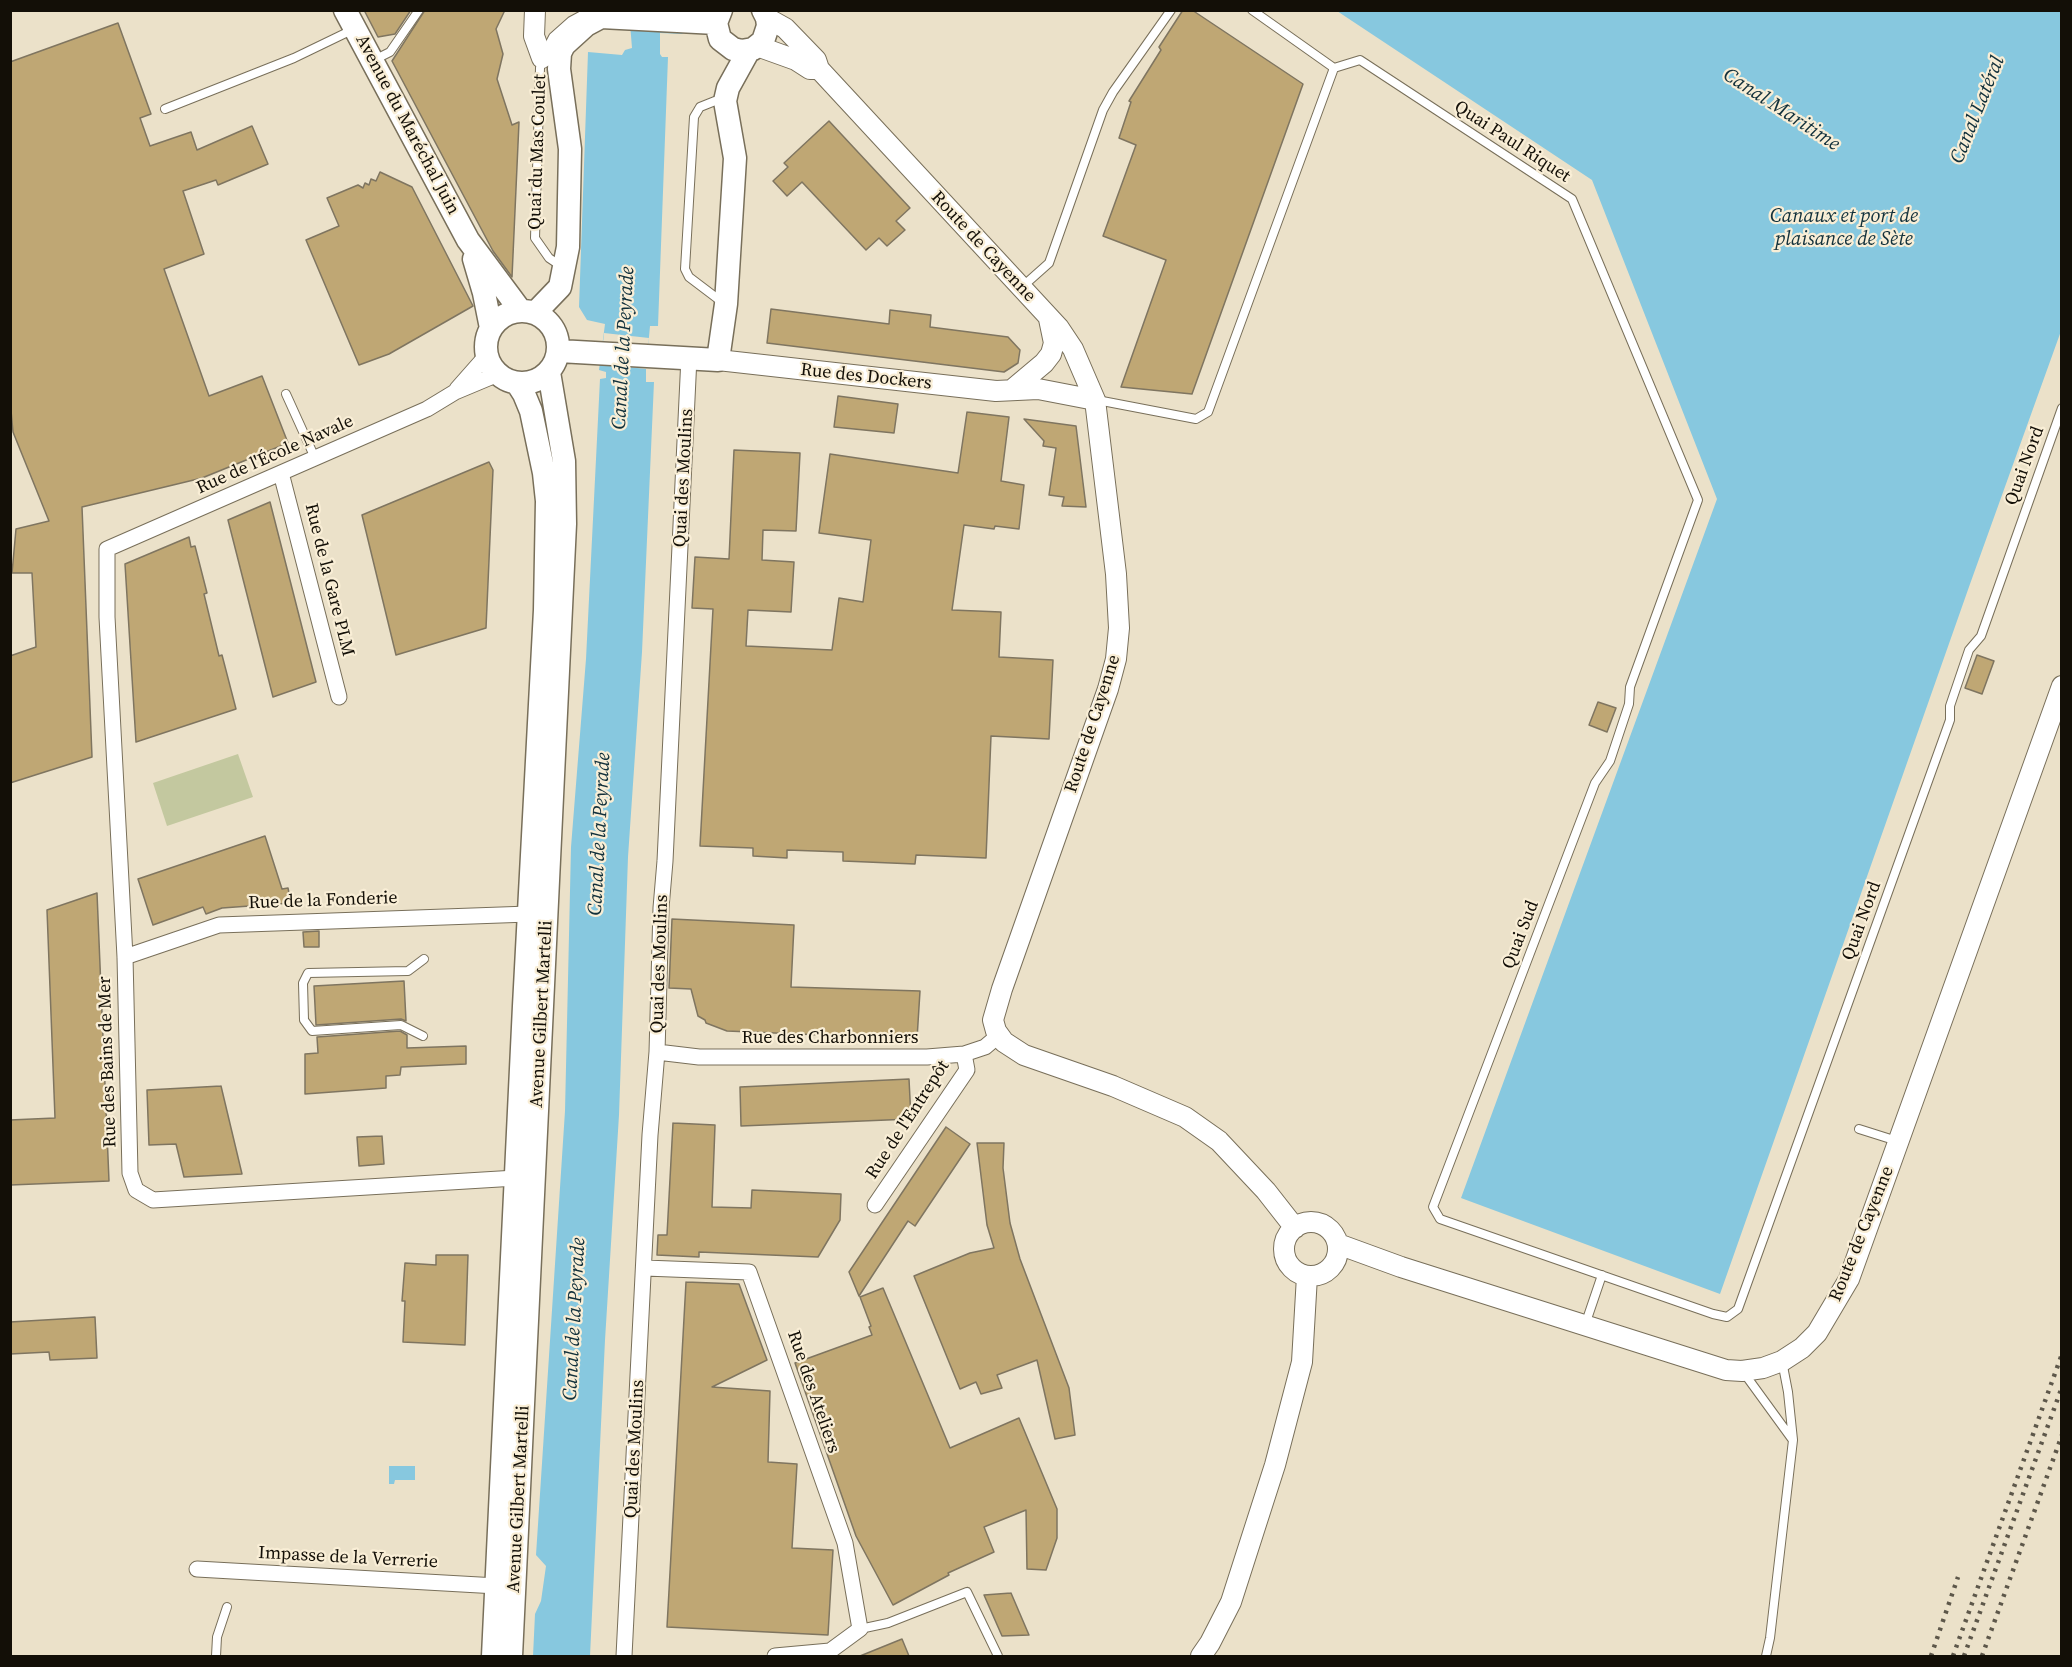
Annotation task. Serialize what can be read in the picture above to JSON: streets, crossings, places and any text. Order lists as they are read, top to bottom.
{
  "streets": {
    "main road": ["Avenue du Maréchal Juin", "Quai du Mas Coulet", "Avenue Gilbert Martelli"],
    "street": [
      "Route de Cayenne",
      "Rue des Dockers",
      "Rue de l'École Navale",
      "Quai des Moulins",
      "Rue de la Gare PLM",
      "Rue de la Fonderie",
      "Rue des Charbonniers",
      "Rue des Bains de Mer",
      "Rue de l'Entrepôt",
      "Rue des Ateliers",
      "Impasse de la Verrerie"
    ],
    "lane": ["Quai Paul Riquet", "Quai Nord", "Quai Sud"]
  },
  "crossings": [
    ["Quai Paul Riquet", "Quai Sud"],
    ["Quai du Mas Coulet", "Rue de l'École Navale"],
    ["Quai du Mas Coulet", "Avenue Gilbert Martelli"],
    ["Route de Cayenne", "Rue des Dockers"],
    ["Route de Cayenne", "Rue des Charbonniers"],
    ["Rue de l'École Navale", "Rue de la Gare PLM"],
    ["Rue de l'École Navale", "Avenue Gilbert Martelli"],
    ["Rue de l'École Navale", "Rue des Bains de Mer"],
    ["Quai Nord", "Quai Sud"],
    ["Quai des Moulins", "Rue des Charbonniers"],
    ["Quai des Moulins", "Rue des Ateliers"],
    ["Rue de la Fonderie", "Avenue Gilbert Martelli"],
    ["Rue de la Fonderie", "Rue des Bains de Mer"],
    ["Avenue Gilbert Martelli", "Rue des Bains de Mer"],
    ["Avenue Gilbert Martelli", "Impasse de la Verrerie"],
    ["Rue des Charbonniers", "Rue de l'Entrepôt"]
  ],
  "water": [
    "Canal Maritime",
    "Canal Latéral",
    "Canaux et port de plaisance de Sète",
    "Canal de la Peyrade"
  ]
}
